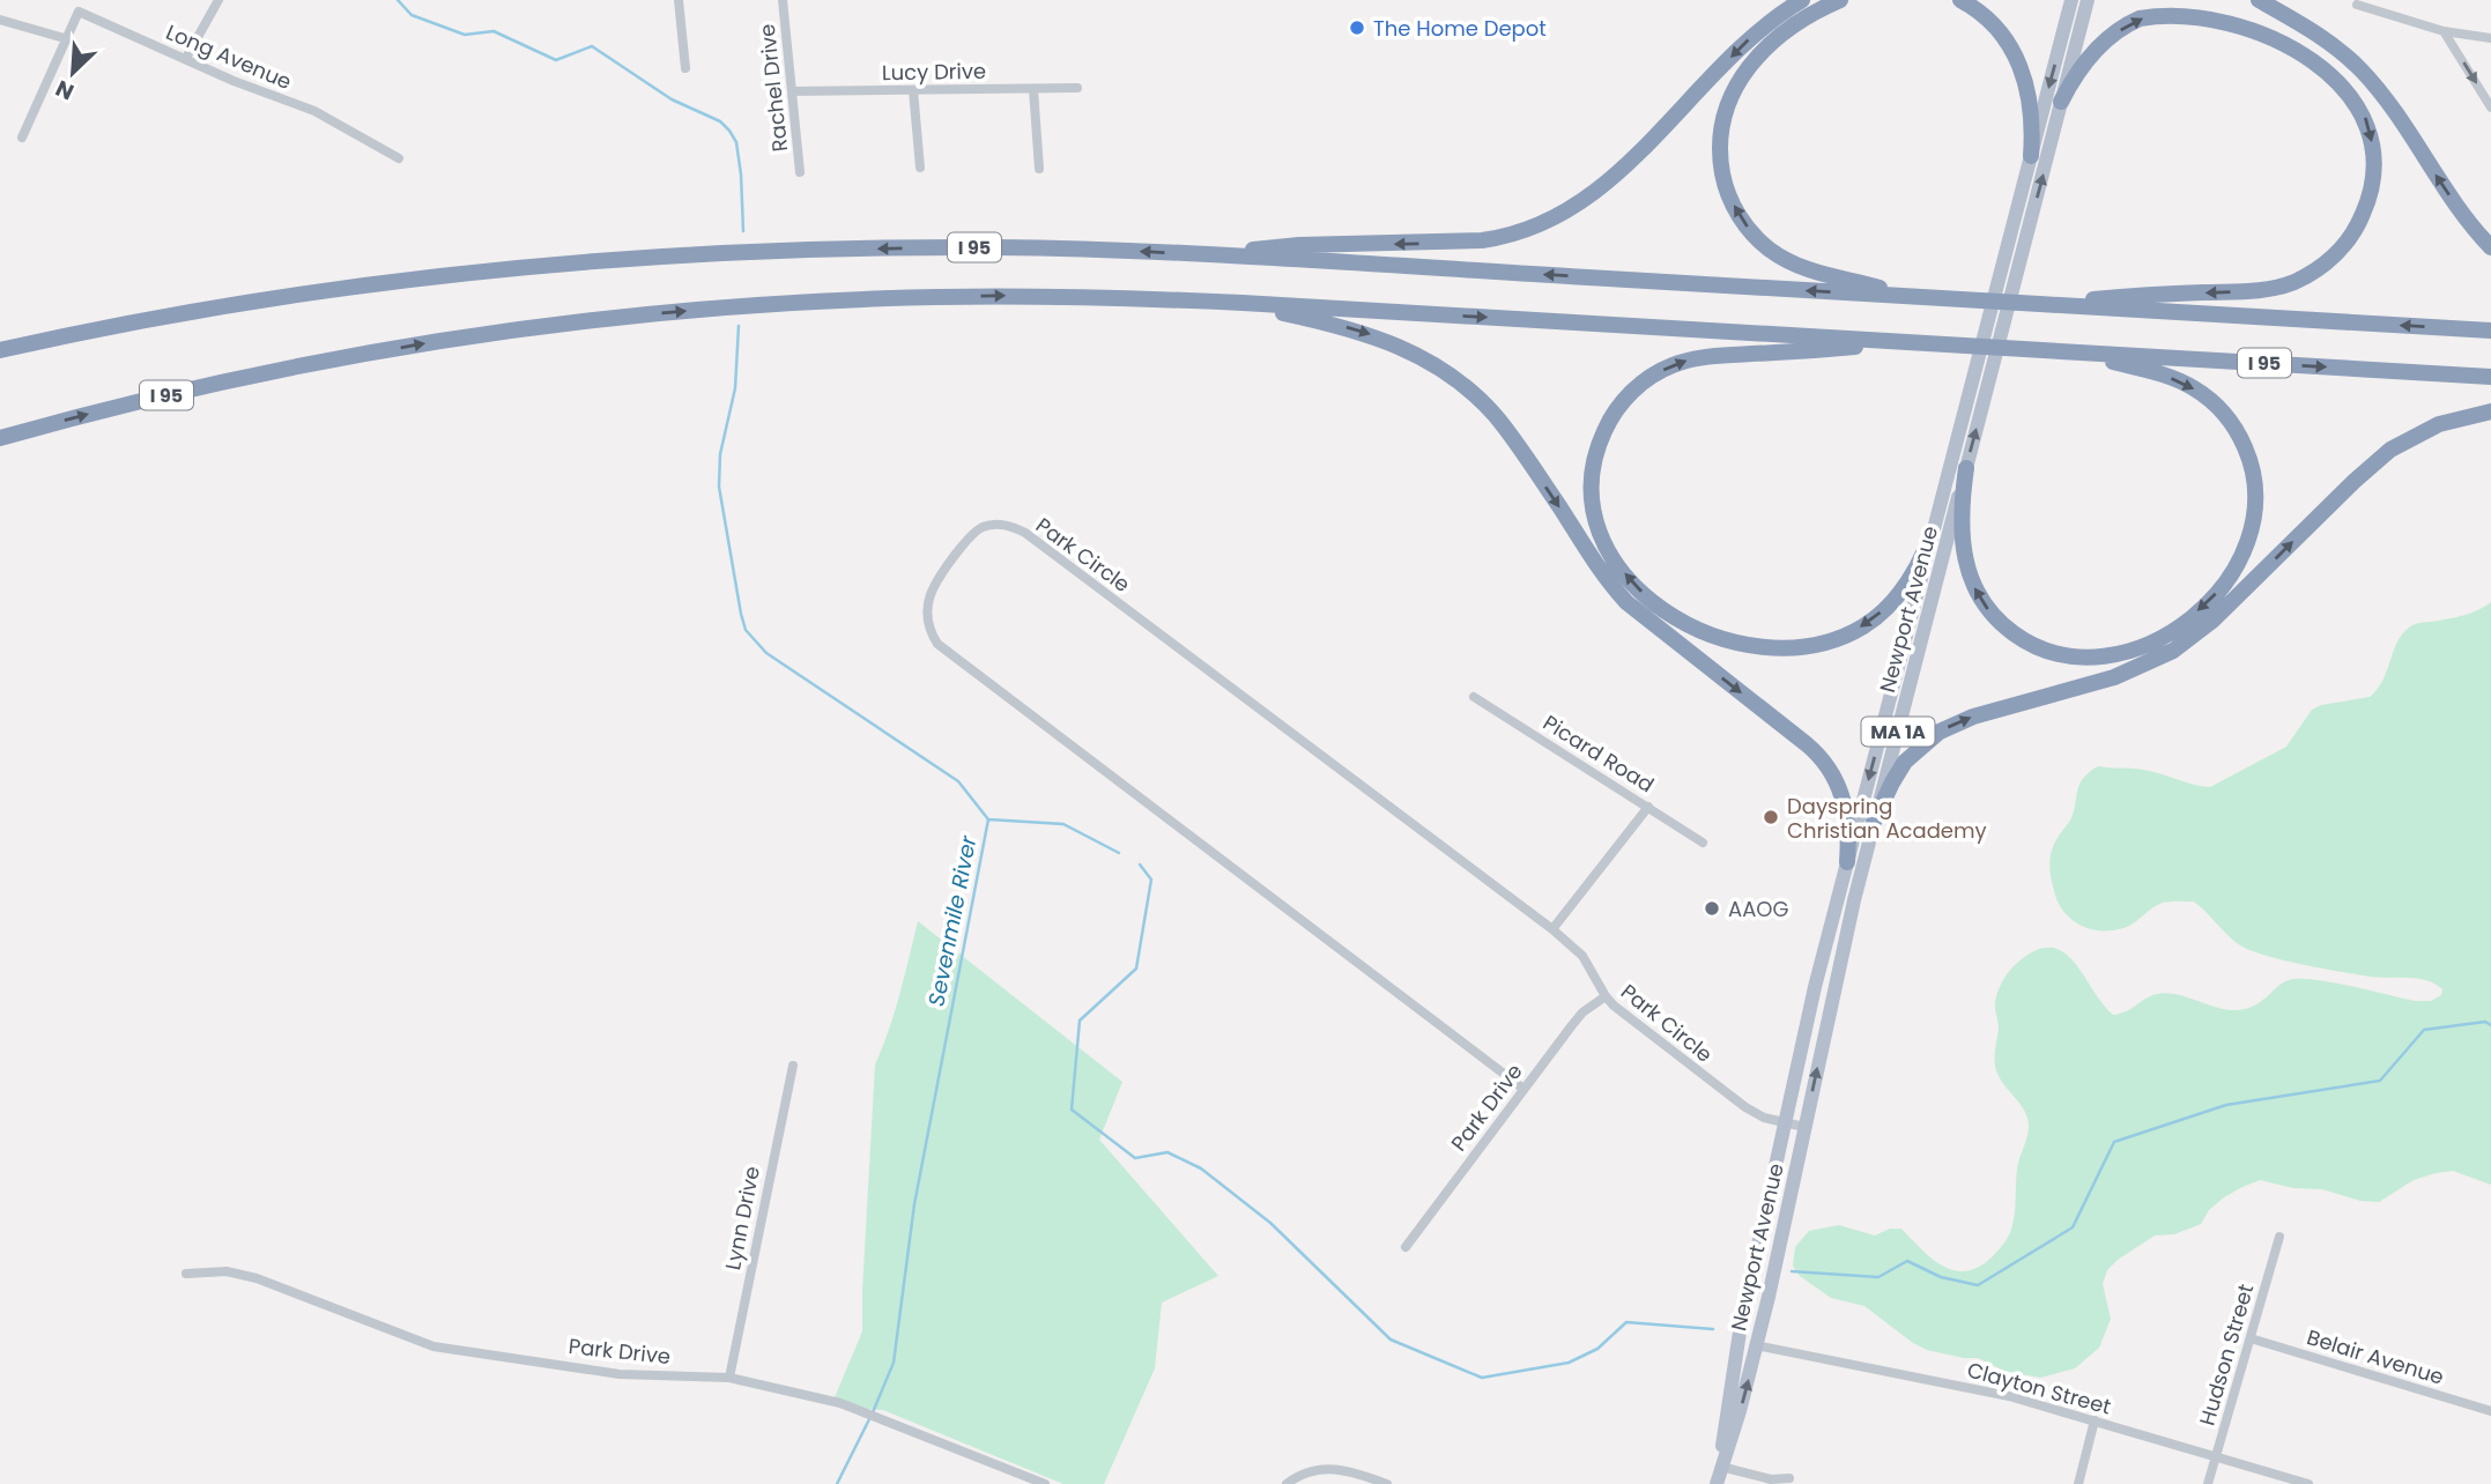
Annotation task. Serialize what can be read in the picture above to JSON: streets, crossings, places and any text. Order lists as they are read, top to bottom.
{
  "streets": {
    "highway": ["I 95"],
    "main road": ["Newport Avenue", "MA 1A"],
    "street": [
      "Long Avenue",
      "Lucy Drive",
      "Rachel Drive",
      "Park Circle",
      "Picard Road",
      "Park Drive",
      "Lynn Drive",
      "Hudson Street",
      "Belair Avenue",
      "Clayton Street"
    ]
  },
  "crossings": [
    ["Lucy Drive", "Rachel Drive"],
    ["Park Circle", "Newport Avenue"],
    ["Park Circle", "Park Drive"],
    ["Newport Avenue", "Clayton Street"],
    ["Park Drive", "Lynn Drive"],
    ["Hudson Street", "Belair Avenue"],
    ["Hudson Street", "Clayton Street"]
  ],
  "water": ["Sevenmile River"],
  "places": ["The Home Depot", "Dayspring Christian Academy", "AAOG"],
  "north": "bottom left"
}
